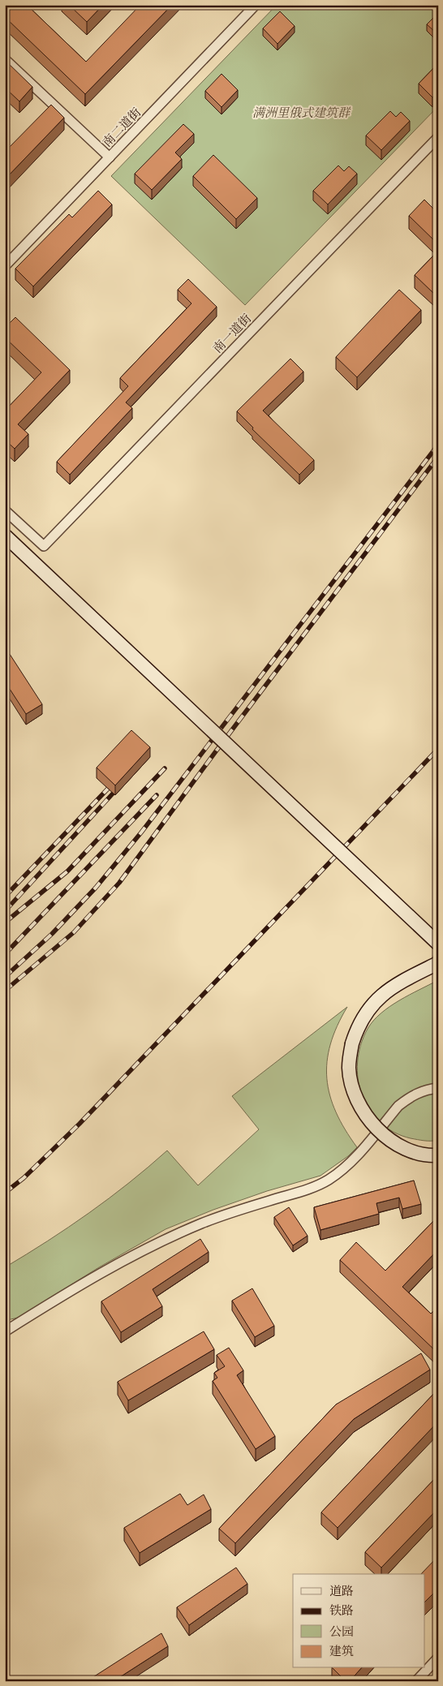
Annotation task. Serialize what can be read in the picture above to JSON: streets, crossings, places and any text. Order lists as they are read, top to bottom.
{
  "streets": {
    "street": ["南二道街", "南一道街"]
  },
  "parks": ["满洲里俄式建筑群"],
  "legend": [
    "道路",
    "铁路",
    "公园",
    "建筑"
  ]
}
